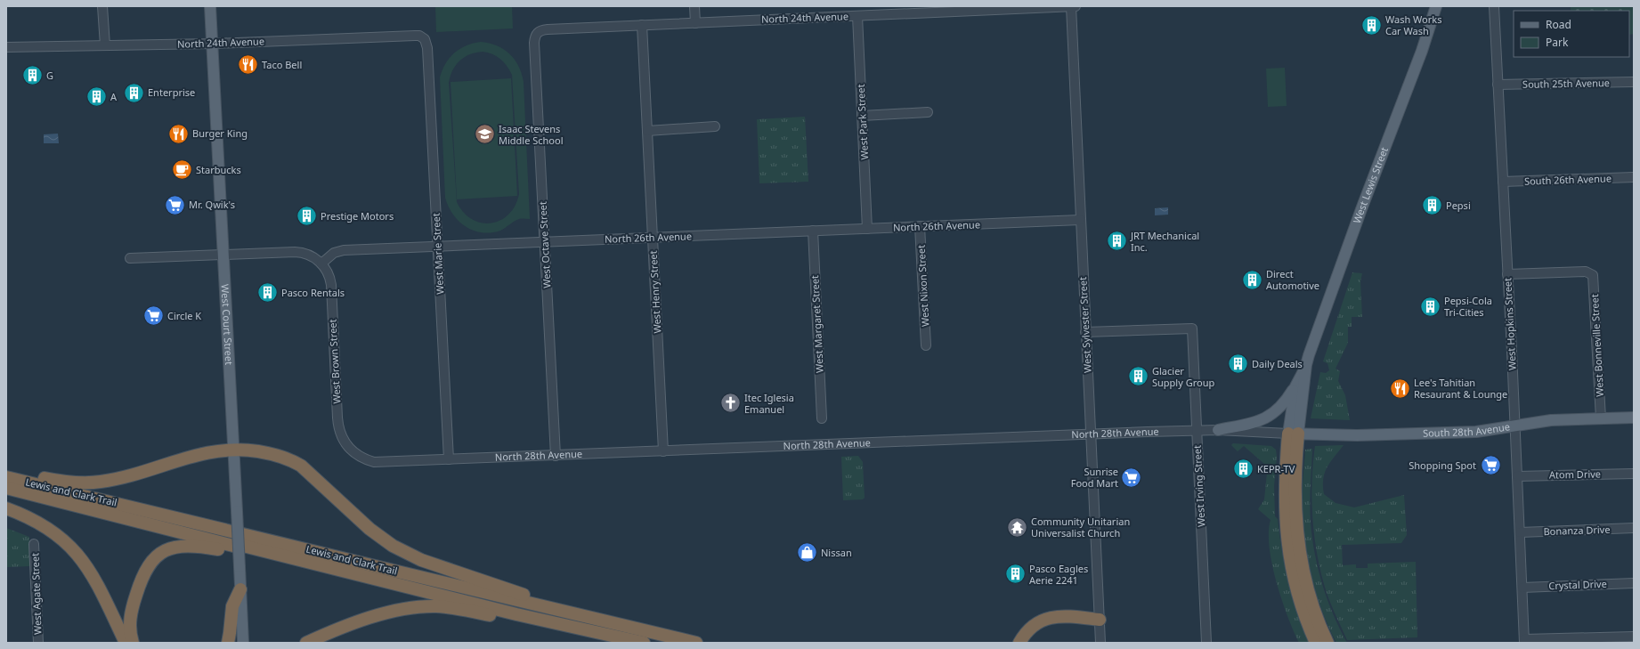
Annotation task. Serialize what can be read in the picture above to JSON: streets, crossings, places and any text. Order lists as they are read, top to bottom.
{
  "streets": {
    "highway": ["Lewis and Clark Trail"],
    "main road": ["West Lewis Street", "West Court Street", "South 28th Avenue"],
    "street": [
      "North 24th Avenue",
      "South 25th Avenue",
      "West Park Street",
      "South 26th Avenue",
      "North 26th Avenue",
      "West Octave Street",
      "West Marie Street",
      "West Nixon Street",
      "West Henry Street",
      "West Margaret Street",
      "West Hopkins Street",
      "West Sylvester Street",
      "West Bonneville Street",
      "West Brown Street",
      "North 28th Avenue",
      "Atom Drive",
      "West Irving Street",
      "Bonanza Drive",
      "Crystal Drive",
      "West Agate Street"
    ]
  },
  "crossings": [
    ["North 24th Avenue", "West Park Street"],
    ["North 24th Avenue", "West Octave Street"],
    ["North 24th Avenue", "West Marie Street"],
    ["North 24th Avenue", "West Henry Street"],
    ["North 24th Avenue", "West Court Street"],
    ["North 24th Avenue", "West Sylvester Street"],
    ["South 25th Avenue", "West Hopkins Street"],
    ["West Park Street", "North 26th Avenue"],
    ["South 26th Avenue", "West Hopkins Street"],
    ["West Lewis Street", "South 28th Avenue"],
    ["West Lewis Street", "North 28th Avenue"],
    ["North 26th Avenue", "West Octave Street"],
    ["North 26th Avenue", "West Marie Street"],
    ["North 26th Avenue", "West Nixon Street"],
    ["North 26th Avenue", "West Henry Street"],
    ["North 26th Avenue", "West Margaret Street"],
    ["North 26th Avenue", "West Sylvester Street"],
    ["North 26th Avenue", "West Brown Street"],
    ["West Octave Street", "North 28th Avenue"],
    ["West Marie Street", "North 28th Avenue"],
    ["West Henry Street", "North 28th Avenue"],
    ["West Hopkins Street", "West Bonneville Street"],
    ["West Hopkins Street", "South 28th Avenue"],
    ["West Hopkins Street", "Atom Drive"],
    ["West Hopkins Street", "Bonanza Drive"],
    ["West Hopkins Street", "Crystal Drive"],
    ["West Sylvester Street", "North 28th Avenue"],
    ["West Sylvester Street", "West Irving Street"],
    ["West Bonneville Street", "South 28th Avenue"],
    ["West Brown Street", "North 28th Avenue"],
    ["South 28th Avenue", "North 28th Avenue"],
    ["North 28th Avenue", "West Irving Street"]
  ],
  "places": {
    "building": [
      "Wash Works Car Wash",
      "G",
      "Enterprise",
      "A",
      "Pepsi",
      "Prestige Motors",
      "JRT Mechanical Inc.",
      "Direct Automotive",
      "Pasco Rentals",
      "Pepsi-Cola Tri-Cities",
      "Daily Deals",
      "Glacier Supply Group",
      "KEPR-TV",
      "Pasco Eagles Aerie 2241"
    ],
    "restaurant": ["Taco Bell", "Burger King", "Lee's Tahitian Resaurant & Lounge"],
    "school or university": ["Isaac Stevens Middle School"],
    "cafe": ["Starbucks"],
    "supermarket": [
      "Mr. Qwik's",
      "Circle K",
      "Shopping Spot",
      "Sunrise Food Mart"
    ],
    "church": ["Itec Iglesia Emanuel"],
    "temple": ["Community Unitarian Universalist Church"],
    "shop": ["Nissan"]
  },
  "legend": ["Road", "Park"]
}
